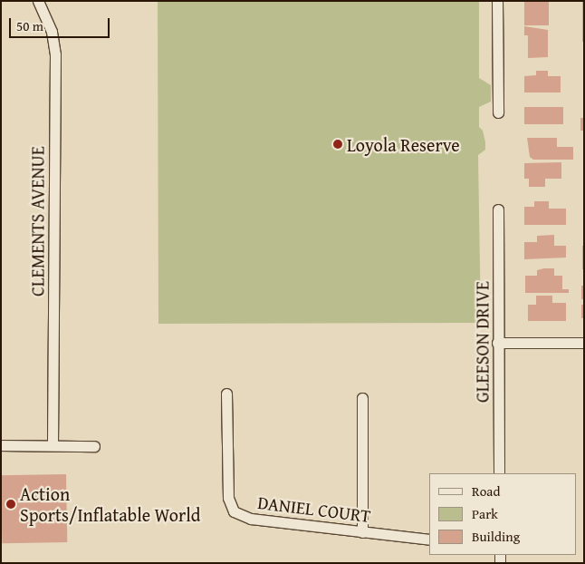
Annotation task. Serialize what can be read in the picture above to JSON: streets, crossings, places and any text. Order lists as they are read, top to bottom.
{
  "streets": {
    "street": ["CLEMENTS AVENUE", "GLEESON DRIVE", "DANIEL COURT"]
  },
  "places": ["Loyola Reserve", "Action Sports/Inflatable World"],
  "legend": ["Road", "Park", "Building"],
  "scale_bar": "50 m"
}
